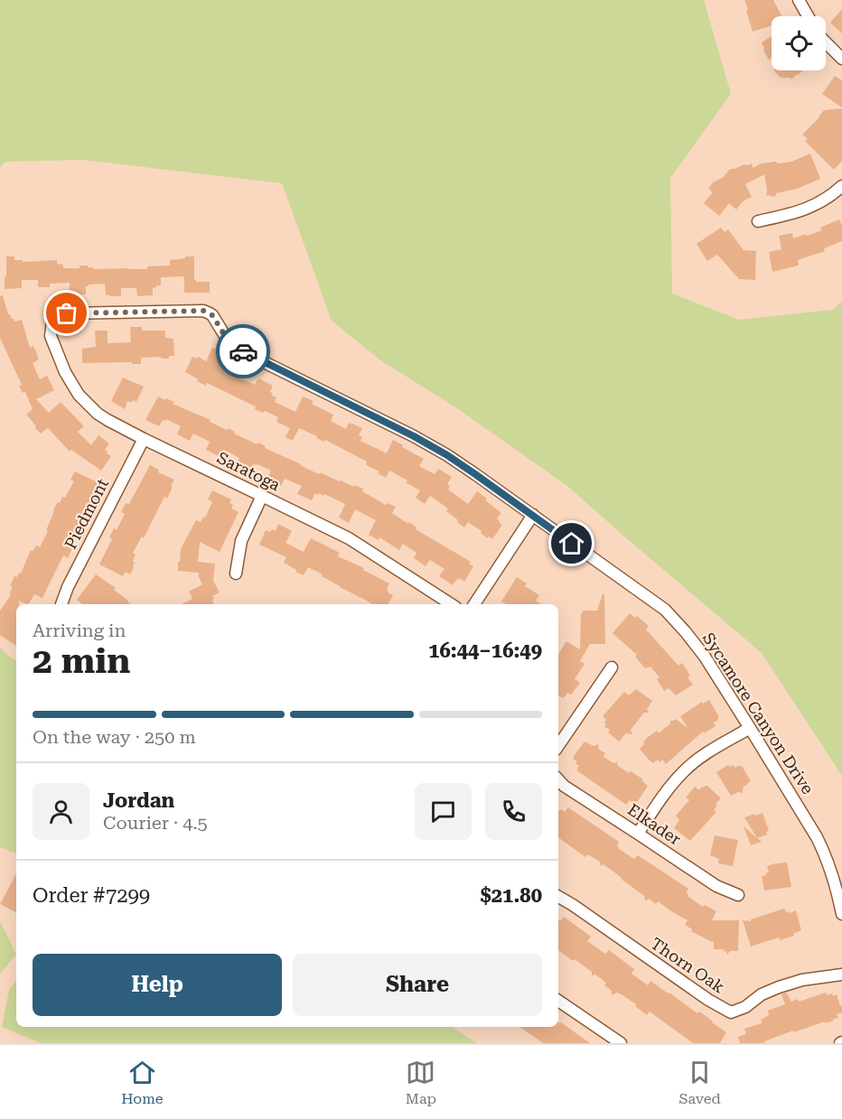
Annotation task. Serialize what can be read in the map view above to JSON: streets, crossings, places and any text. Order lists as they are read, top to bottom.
{
  "streets": {
    "street": [
      "Saratoga",
      "Piedmont",
      "Sycamore Canyon Drive",
      "Elkader",
      "Thorn Oak"
    ]
  },
  "crossings": [
    ["Saratoga", "Piedmont"],
    ["Saratoga", "Sycamore Canyon Drive"]
  ],
  "page": {
    "heading": ["2 min", "Arriving in", "16:44–16:49"],
    "panel": [
      "Jordan",
      "Courier · 4.5",
      "Order #7299",
      "$21.80"
    ],
    "bar": "On the way · 250 m",
    "buttons": ["Help", "Share"],
    "tabs": ["Home", "Map", "Saved"]
  }
}
